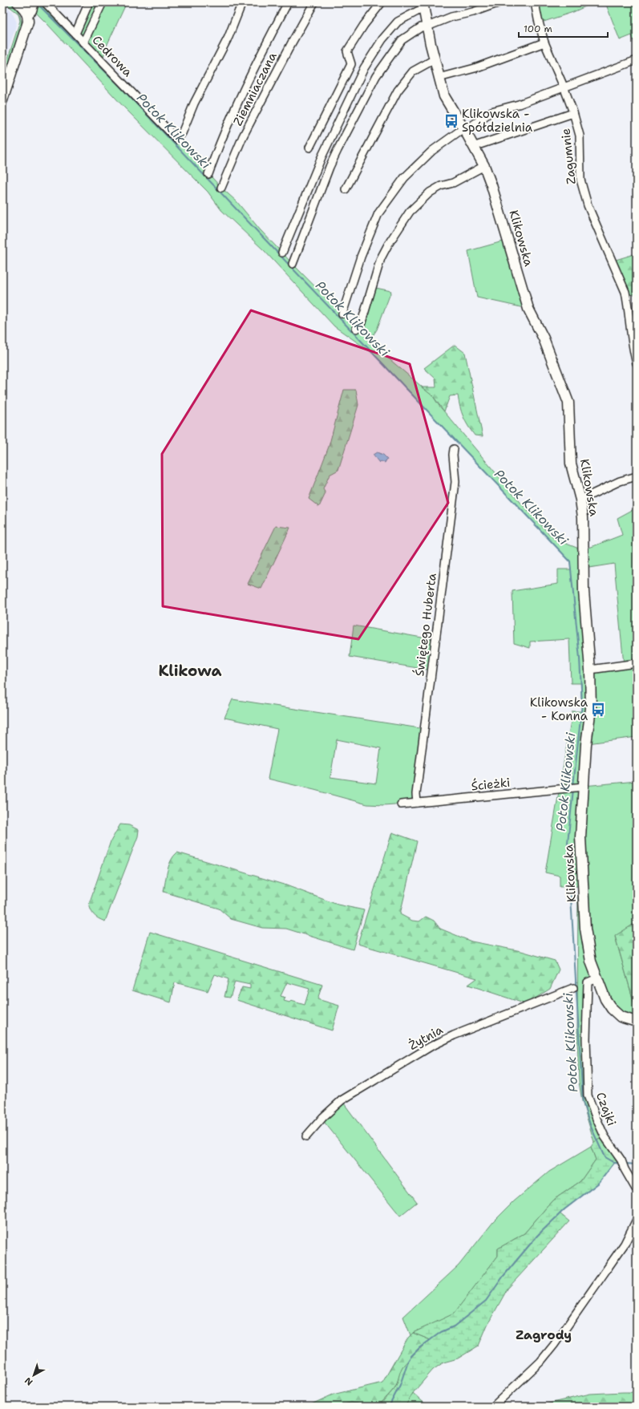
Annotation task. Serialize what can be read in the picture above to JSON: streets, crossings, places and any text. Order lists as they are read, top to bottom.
{
  "streets": {
    "street": [
      "Cedrowa",
      "Ziemniaczana",
      "Zagumnie",
      "Klikowska",
      "Świętego Huberta",
      "Ścieżki",
      "Żytnia",
      "Czajki"
    ]
  },
  "crossings": [
    ["Klikowska", "Ścieżki"],
    ["Klikowska", "Czajki"],
    ["Świętego Huberta", "Ścieżki"]
  ],
  "districts": ["Klikowa", "Zagrody"],
  "water": ["Potok Klikowski"],
  "places": {
    "bus stop": ["Klikowska - Spółdzielnia", "Klikowska - Konna"]
  },
  "scale_bar": "100 m",
  "north": "bottom left"
}
